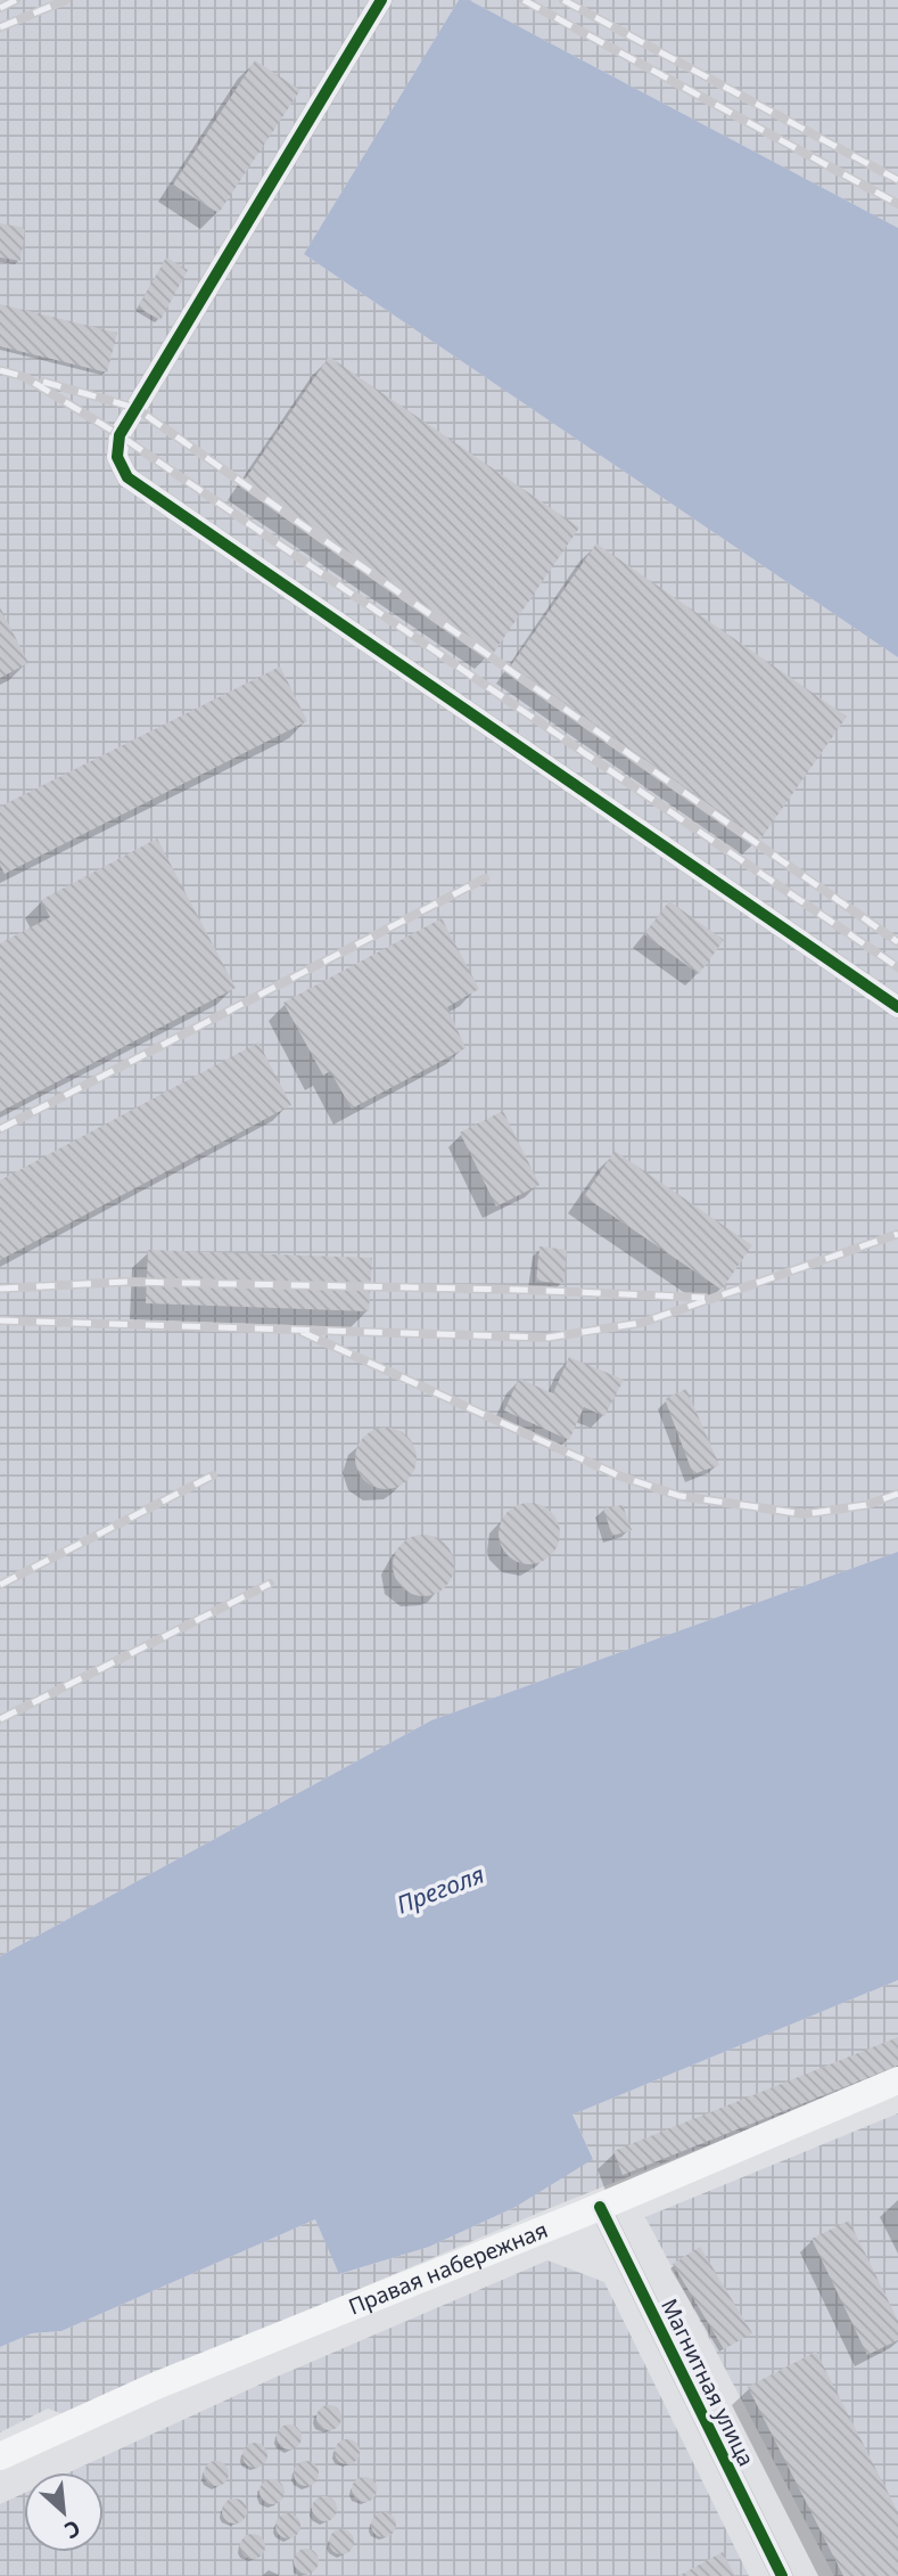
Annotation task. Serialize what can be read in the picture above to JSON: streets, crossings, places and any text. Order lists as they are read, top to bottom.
{
  "streets": {
    "main road": ["Правая набережная"],
    "street": ["Магнитная улица"]
  },
  "crossings": [
    ["Правая набережная", "Магнитная улица"]
  ],
  "water": ["Преголя"],
  "north": "bottom right"
}
